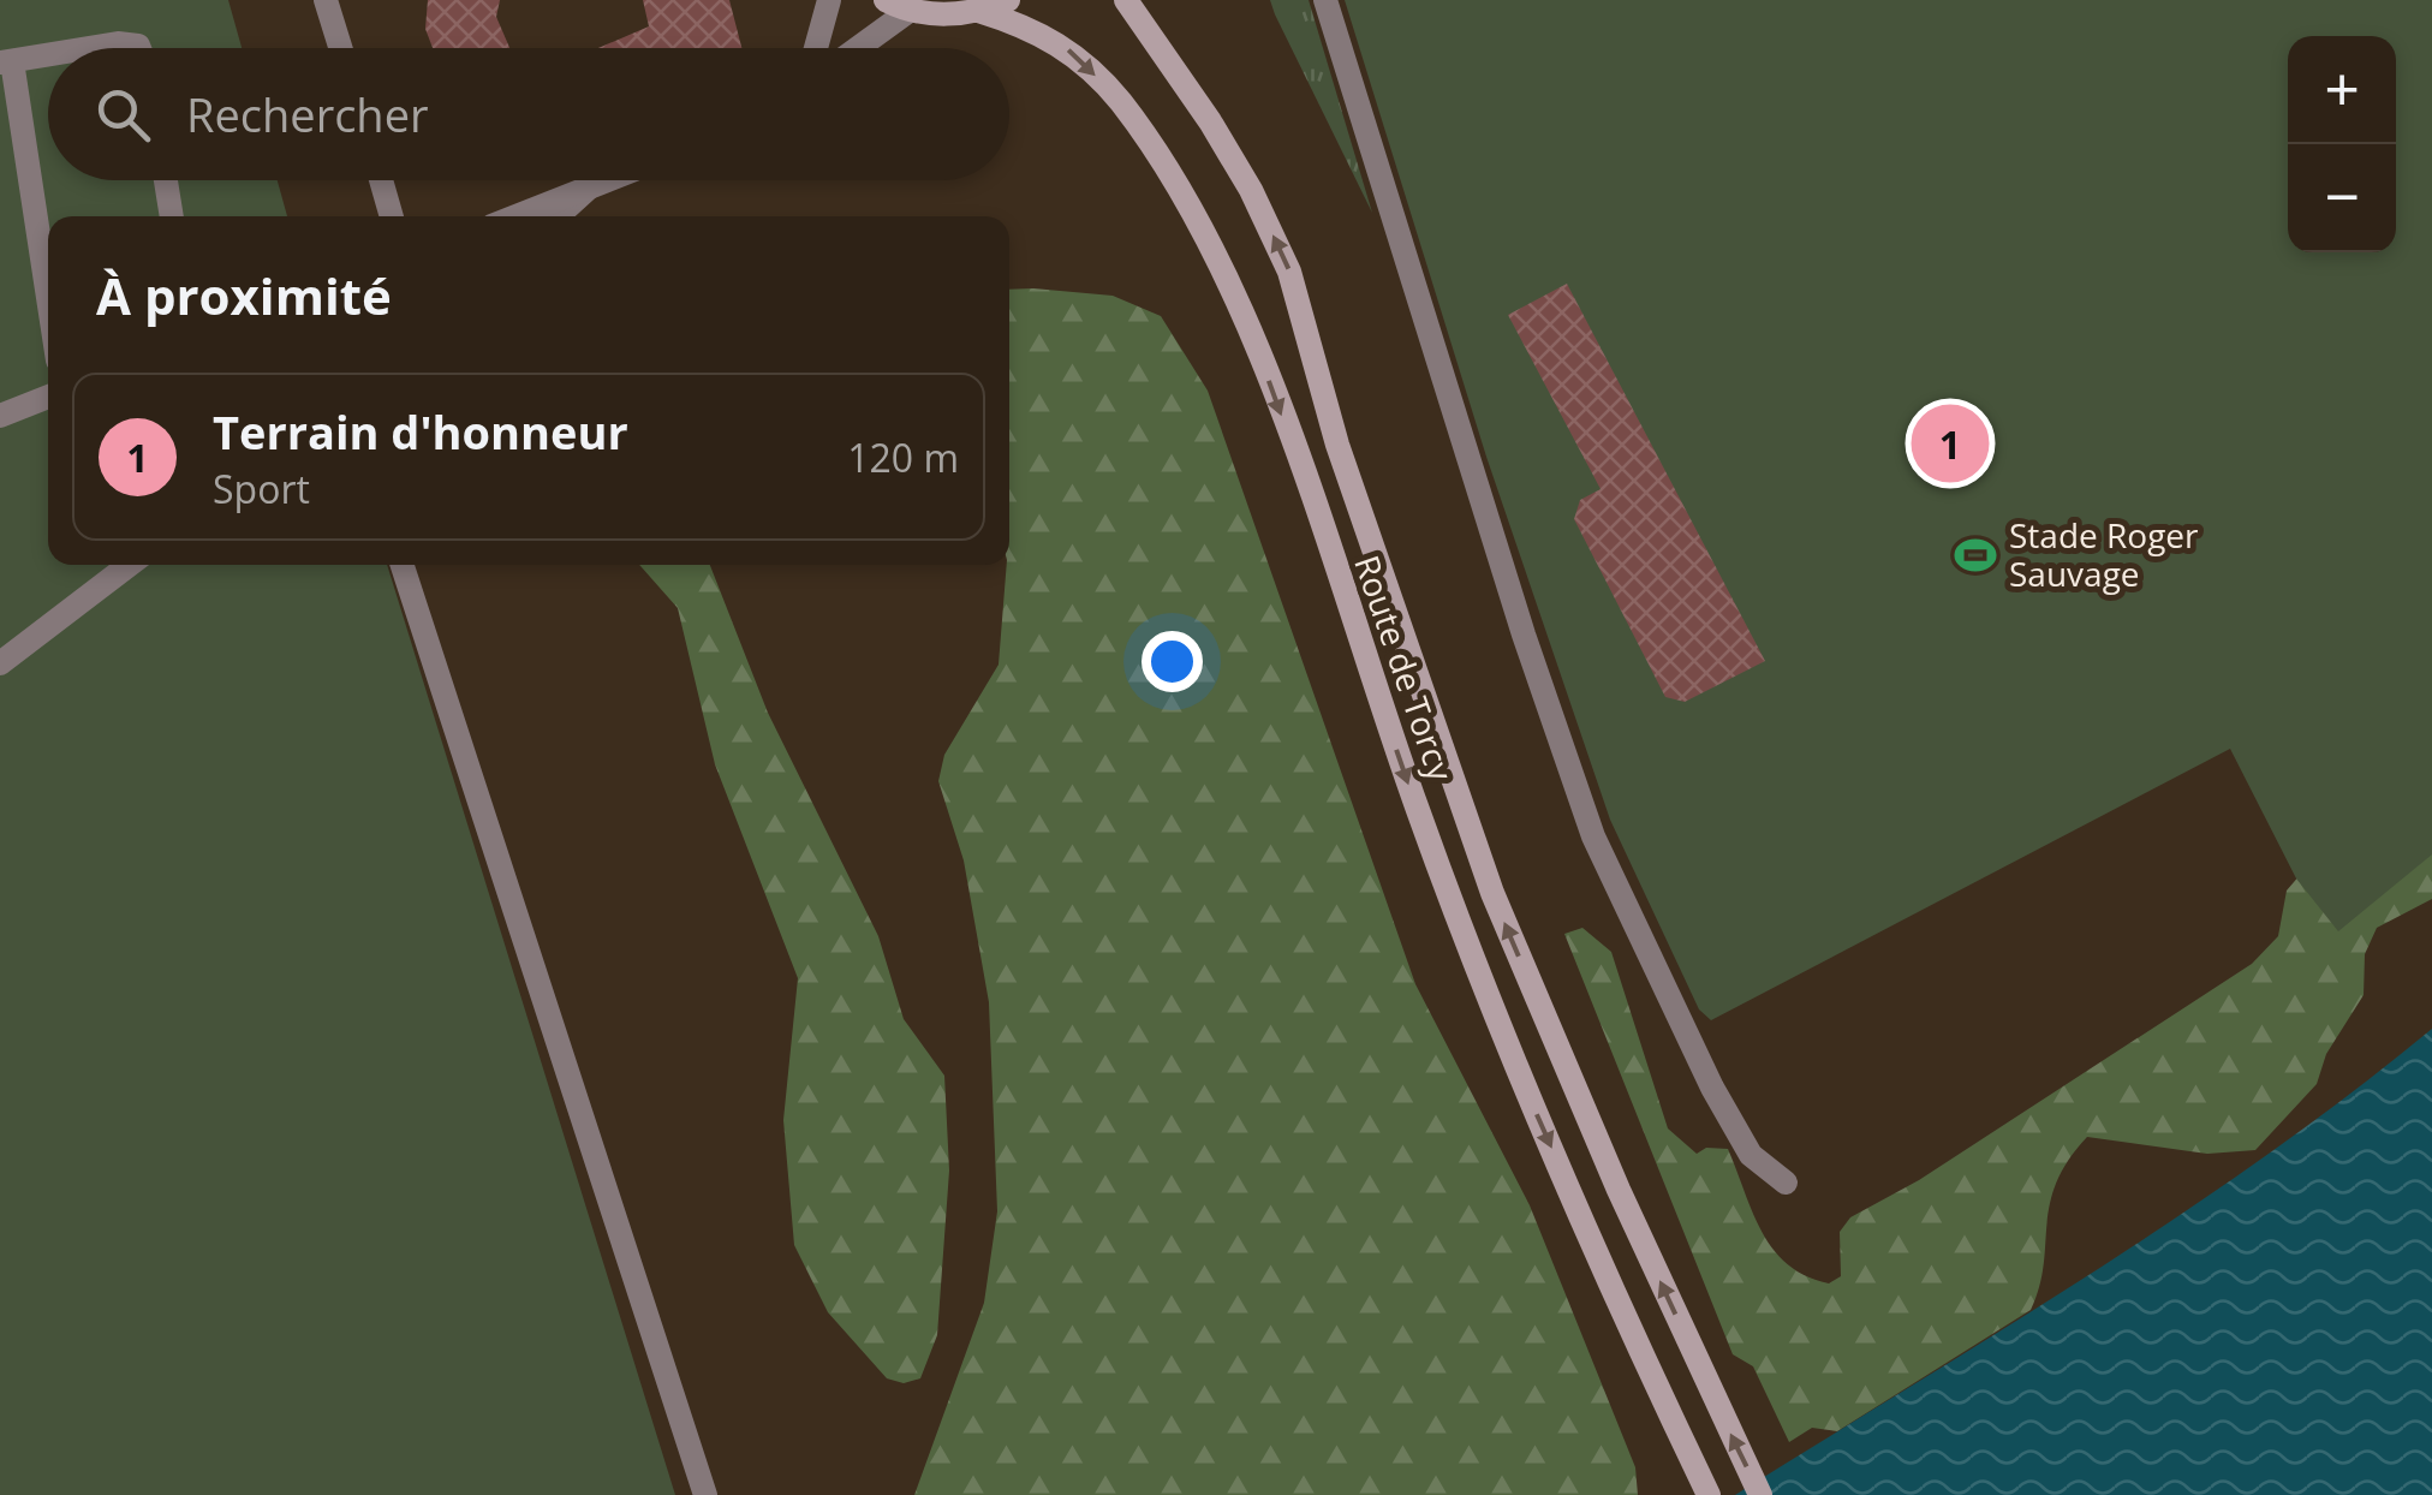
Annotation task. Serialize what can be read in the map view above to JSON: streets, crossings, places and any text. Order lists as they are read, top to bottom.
{
  "streets": {
    "main road": ["Route de Torcy"]
  },
  "places": {
    "sports": ["Stade Roger Sauvage"]
  },
  "page": {
    "map_buttons": ["+", "−"],
    "search": "Rechercher",
    "heading": "À proximité",
    "list": [
      {
        "mark": "1",
        "name": "Terrain d'honneur",
        "note": "Sport",
        "value": "120 m"
      }
    ],
    "pins": "1"
  }
}
